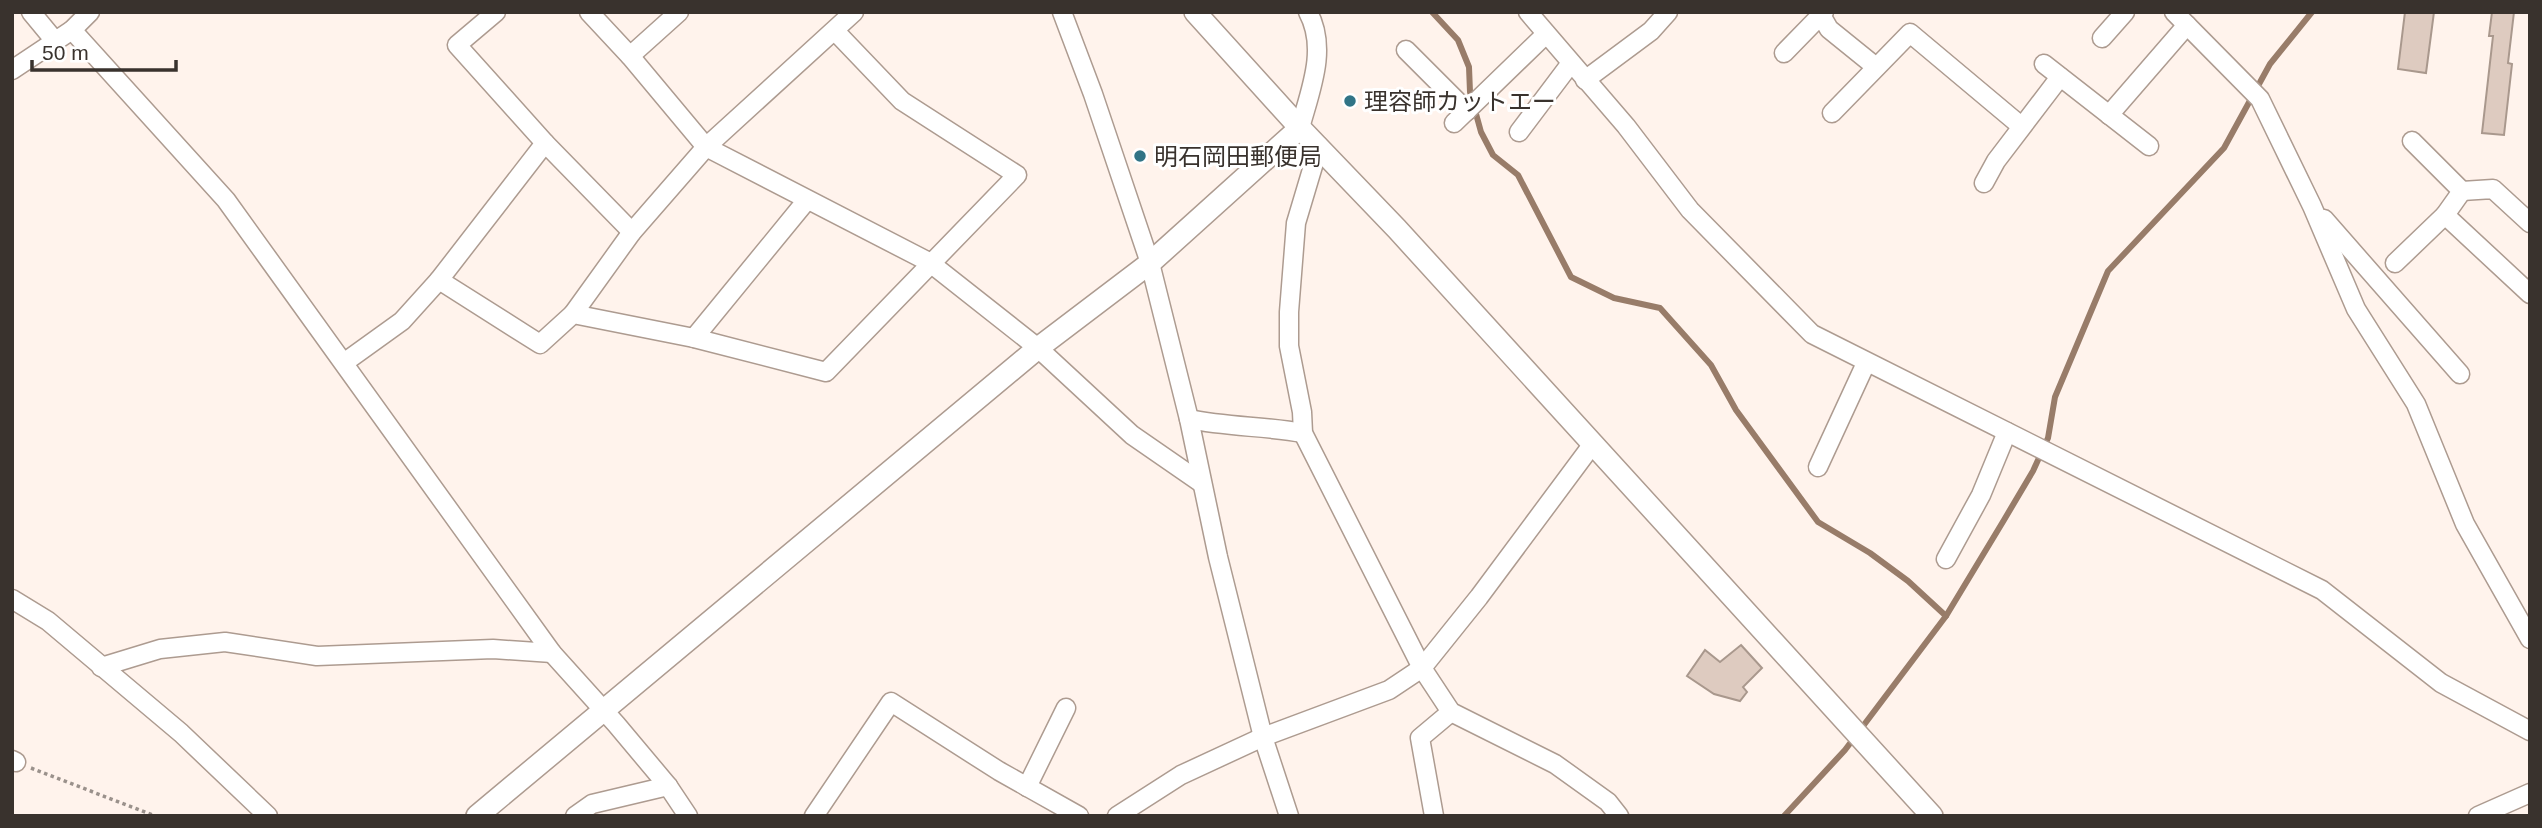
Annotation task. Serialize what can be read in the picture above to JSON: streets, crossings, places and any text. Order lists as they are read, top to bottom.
{
  "places": ["理容師カットエー", "明石岡田郵便局"],
  "scale_bar": "50 m"
}
